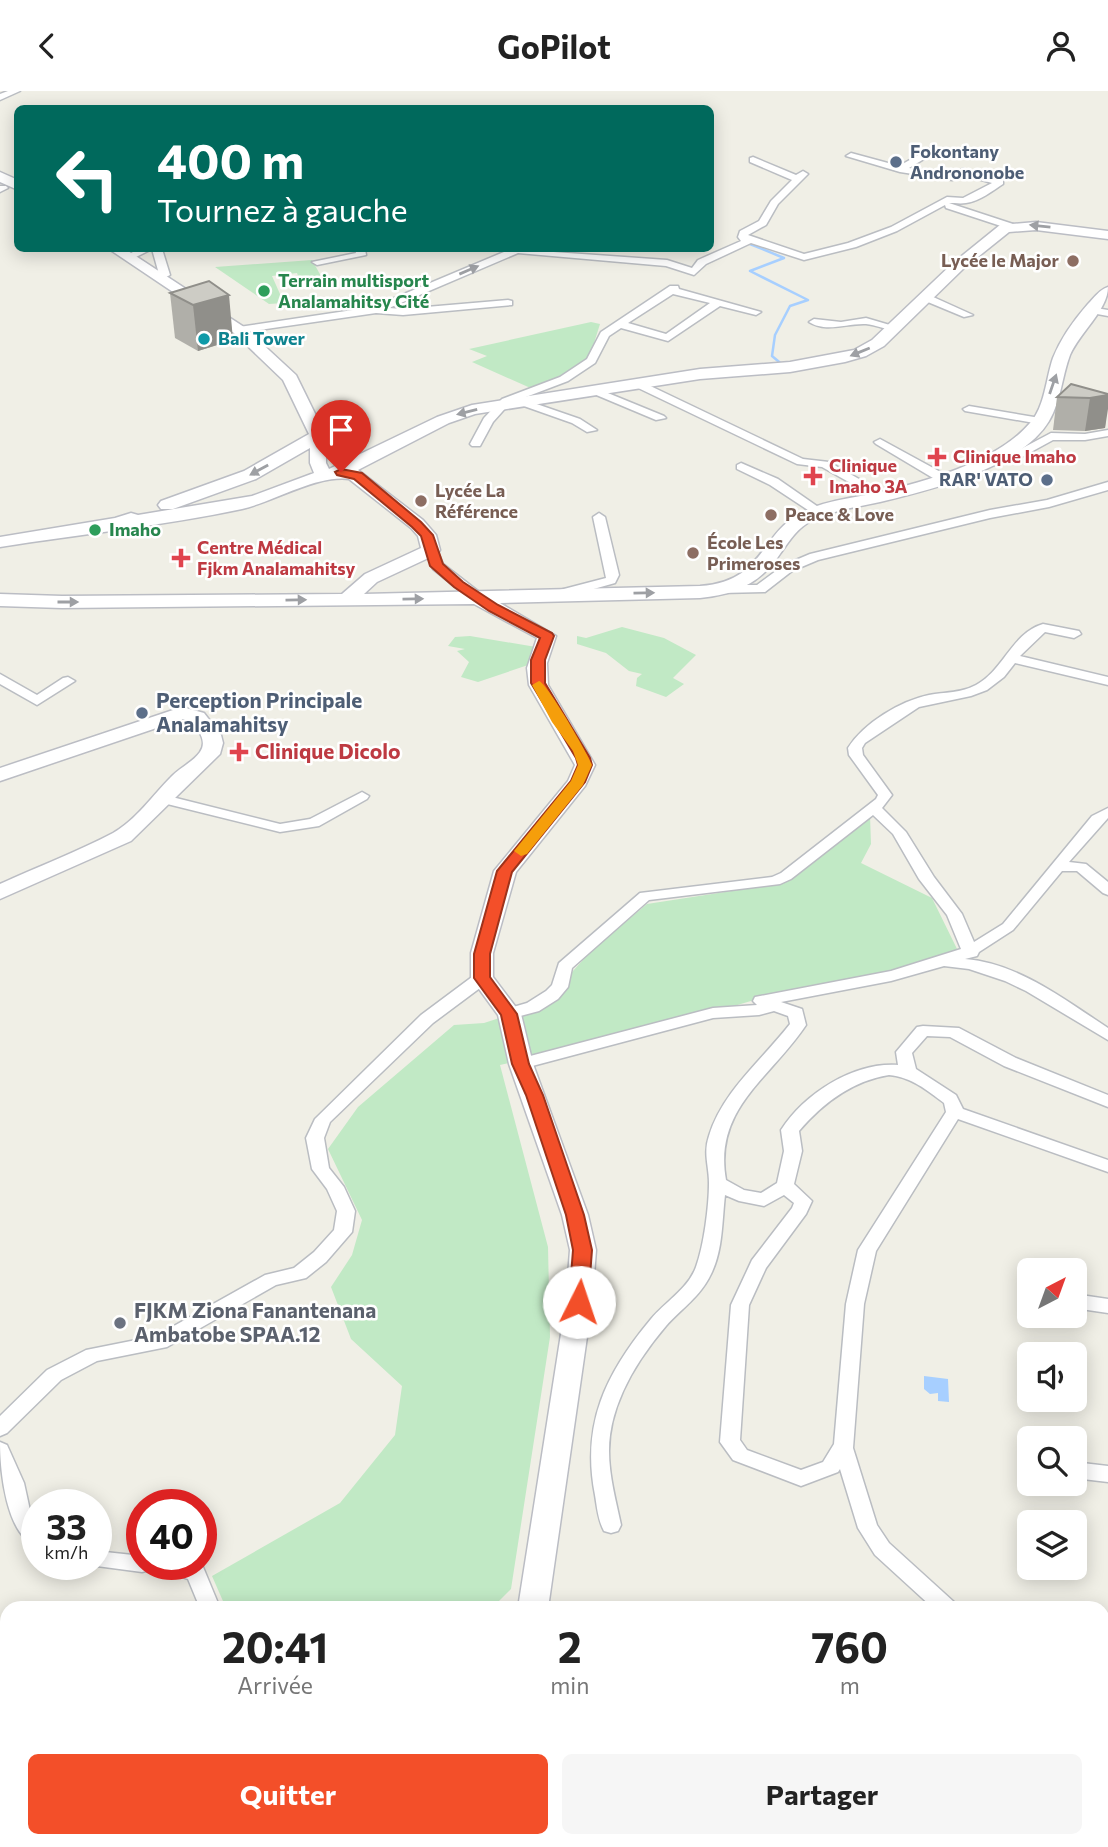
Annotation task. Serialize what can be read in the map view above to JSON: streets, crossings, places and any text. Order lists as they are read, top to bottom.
{
  "places": {
    "other": [
      "Fokontany Andrononobe",
      "Lycée le Major",
      "Terrain multisport Analamahitsy Cité",
      "Bali Tower",
      "RAR' VATO",
      "Lycée La Référence",
      "Peace & Love",
      "Imaho",
      "École Les Primeroses",
      "Perception Principale Analamahitsy",
      "FJKM Ziona Fanantenana Ambatobe SPAA.12"
    ],
    "health": [
      "Clinique Imaho",
      "Clinique Imaho 3A",
      "Centre Médical Fjkm Analamahitsy",
      "Clinique Dicolo"
    ]
  },
  "north": "top right",
  "page": {
    "header": "GoPilot",
    "turn": ["400 m", "Tournez à gauche"],
    "speed": "33 km/h",
    "limit": "40",
    "eta": [
      "20:41",
      "Arrivée",
      "2",
      "min",
      "760",
      "m"
    ],
    "buttons": ["Quitter", "Partager"]
  }
}
